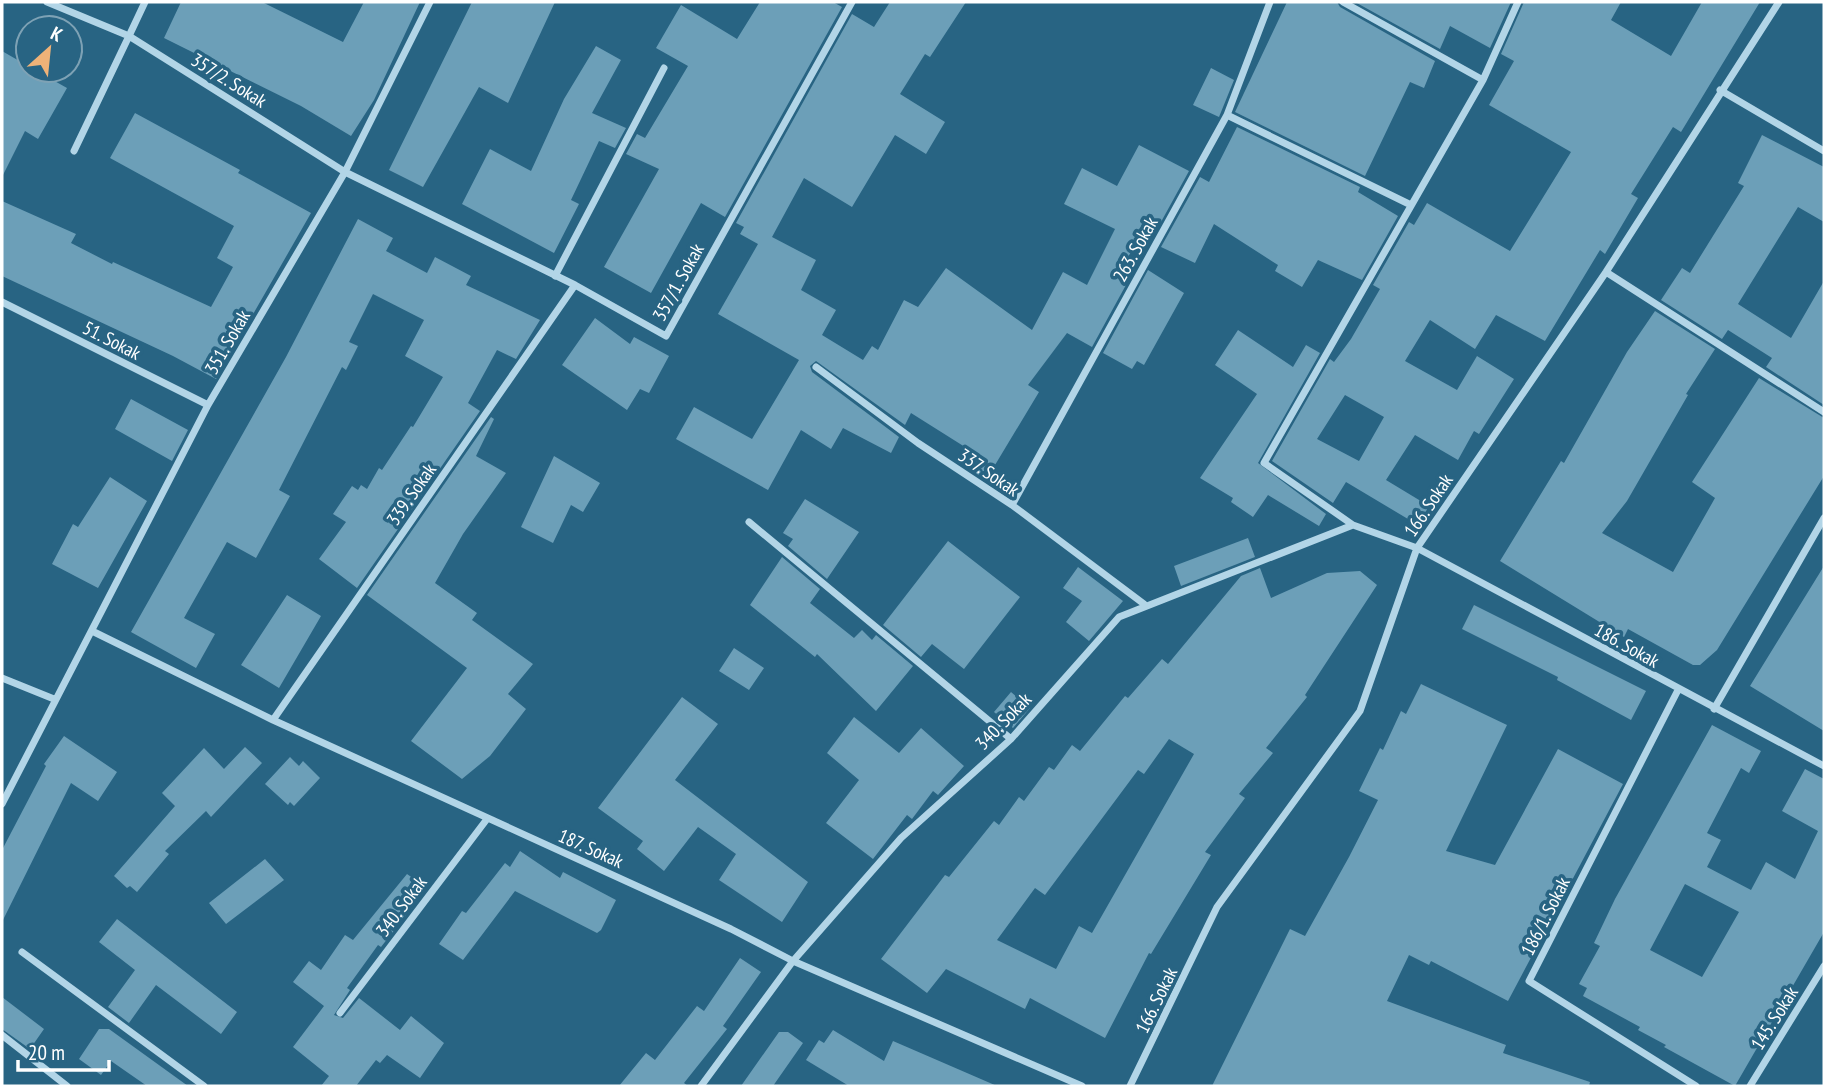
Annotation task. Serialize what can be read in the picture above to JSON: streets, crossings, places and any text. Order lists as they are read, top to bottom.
{
  "streets": {
    "street": [
      "357/2. Sokak",
      "263. Sokak",
      "357/1. Sokak",
      "51. Sokak",
      "351. Sokak",
      "337. Sokak",
      "339. Sokak",
      "166. Sokak",
      "186. Sokak",
      "340. Sokak",
      "187. Sokak",
      "186/1. Sokak",
      "145. Sokak"
    ]
  },
  "crossings": [
    ["357/2. Sokak", "357/1. Sokak"],
    ["357/2. Sokak", "351. Sokak"],
    ["263. Sokak", "337. Sokak"],
    ["357/1. Sokak", "351. Sokak"],
    ["357/1. Sokak", "339. Sokak"],
    ["51. Sokak", "351. Sokak"],
    ["351. Sokak", "187. Sokak"],
    ["337. Sokak", "340. Sokak"],
    ["339. Sokak", "187. Sokak"],
    ["166. Sokak", "186. Sokak"],
    ["186. Sokak", "186/1. Sokak"],
    ["340. Sokak", "187. Sokak"]
  ],
  "scale_bar": "20 m",
  "north": "top right"
}
